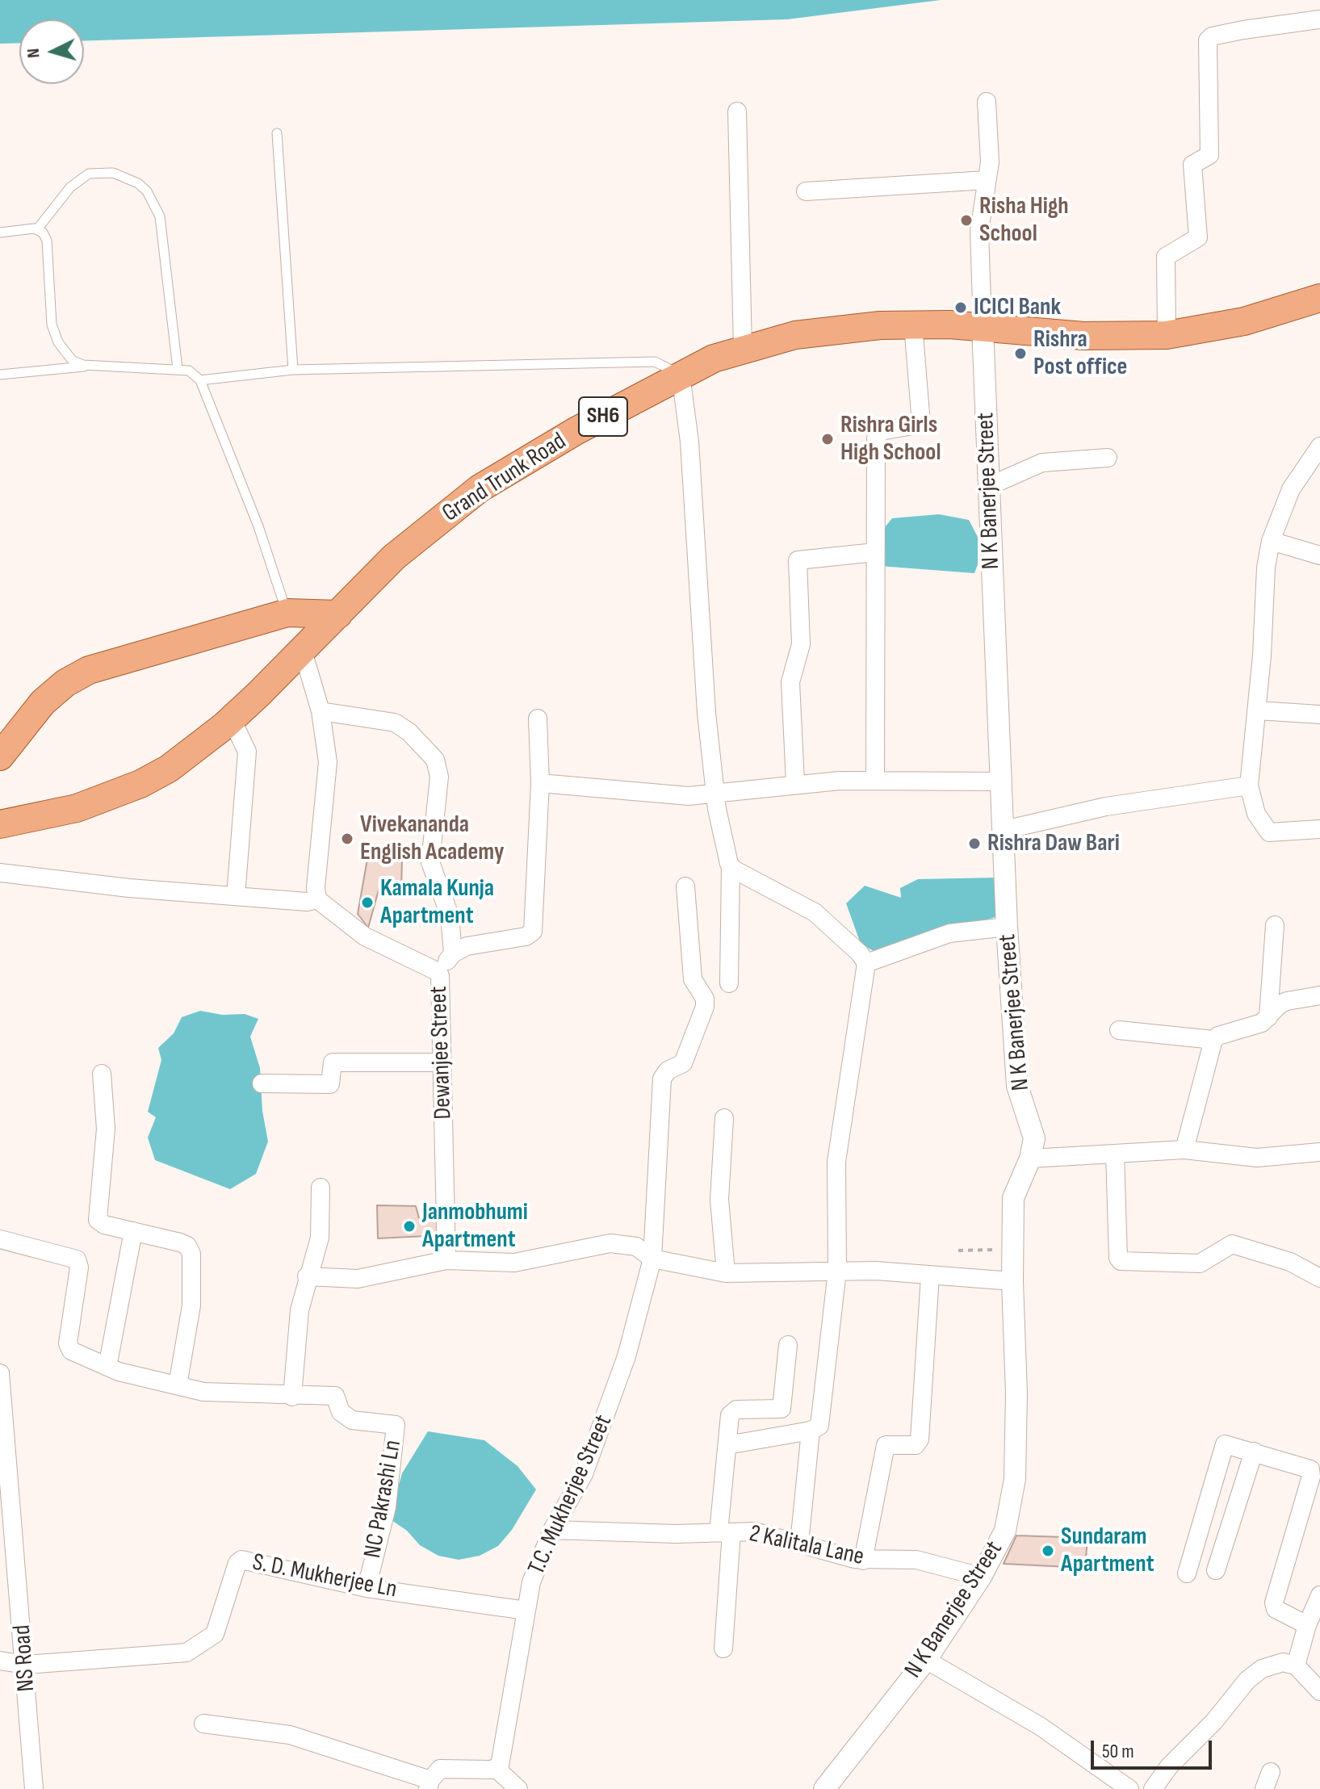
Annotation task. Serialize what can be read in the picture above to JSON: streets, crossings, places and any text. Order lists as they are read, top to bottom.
{
  "streets": {
    "main road": ["SH6", "Grand Trunk Road"],
    "street": [
      "N K Banerjee Street",
      "Dewanjee Street",
      "T.C. Mukherjee Street",
      "NC Pakrashi Ln",
      "2 Kalitala Lane",
      "S. D. Mukherjee Ln",
      "NS Road"
    ]
  },
  "crossings": [
    ["Grand Trunk Road", "N K Banerjee Street"],
    ["N K Banerjee Street", "2 Kalitala Lane"],
    ["T.C. Mukherjee Street", "2 Kalitala Lane"],
    ["T.C. Mukherjee Street", "S. D. Mukherjee Ln"],
    ["NC Pakrashi Ln", "S. D. Mukherjee Ln"],
    ["S. D. Mukherjee Ln", "NS Road"]
  ],
  "places": [
    "Risha High School",
    "ICICI Bank",
    "Rishra Post office",
    "Rishra Girls High School",
    "Vivekananda English Academy",
    "Rishra Daw Bari",
    "Kamala Kunja Apartment",
    "Janmobhumi Apartment",
    "Sundaram Apartment"
  ],
  "scale_bar": "50 m",
  "north": "left"
}
